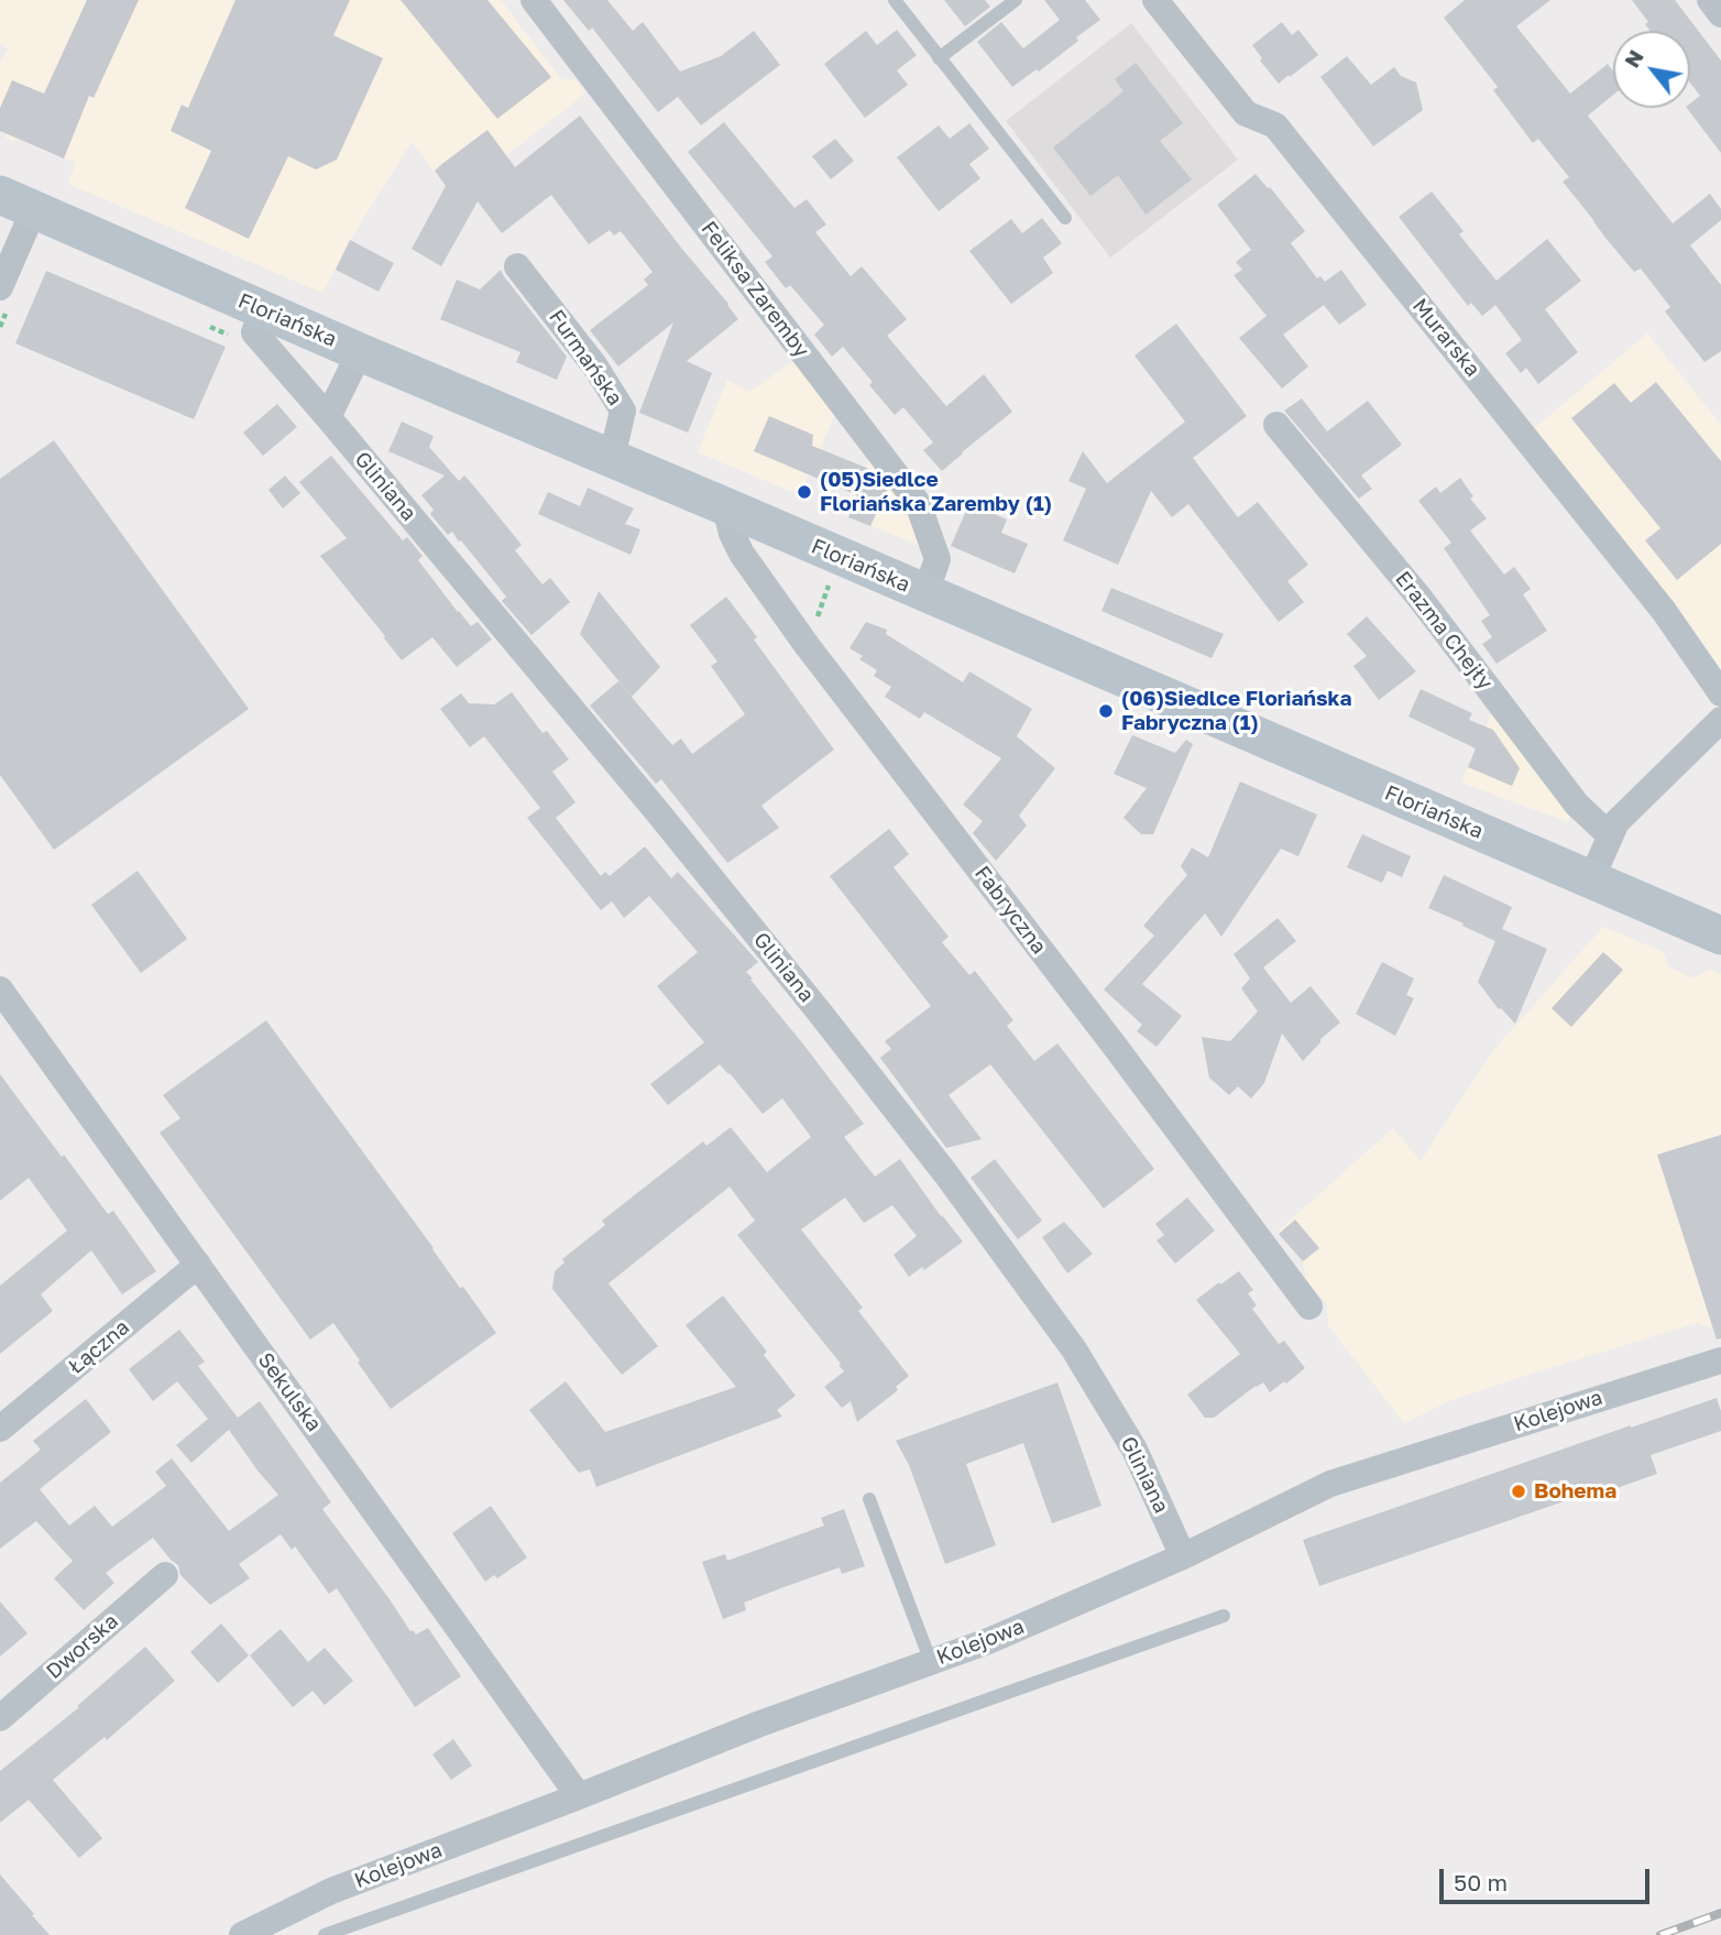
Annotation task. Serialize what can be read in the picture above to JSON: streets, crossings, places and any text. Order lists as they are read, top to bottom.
{
  "streets": {
    "street": [
      "Feliksa Zaremby",
      "Floriańska",
      "Murarska",
      "Furmańska",
      "Gliniana",
      "Erazma Chejły",
      "Fabryczna",
      "Łączna",
      "Sekulska",
      "Kolejowa",
      "Dworska"
    ]
  },
  "crossings": [
    ["Feliksa Zaremby", "Floriańska"],
    ["Floriańska", "Furmańska"],
    ["Floriańska", "Gliniana"],
    ["Floriańska", "Fabryczna"],
    ["Gliniana", "Kolejowa"],
    ["Łączna", "Sekulska"],
    ["Sekulska", "Kolejowa"]
  ],
  "places": ["(05)Siedlce Floriańska Zaremby (1)", "(06)Siedlce Floriańska Fabryczna (1)", "Bohema"],
  "scale_bar": "50 m",
  "north": "top left"
}
